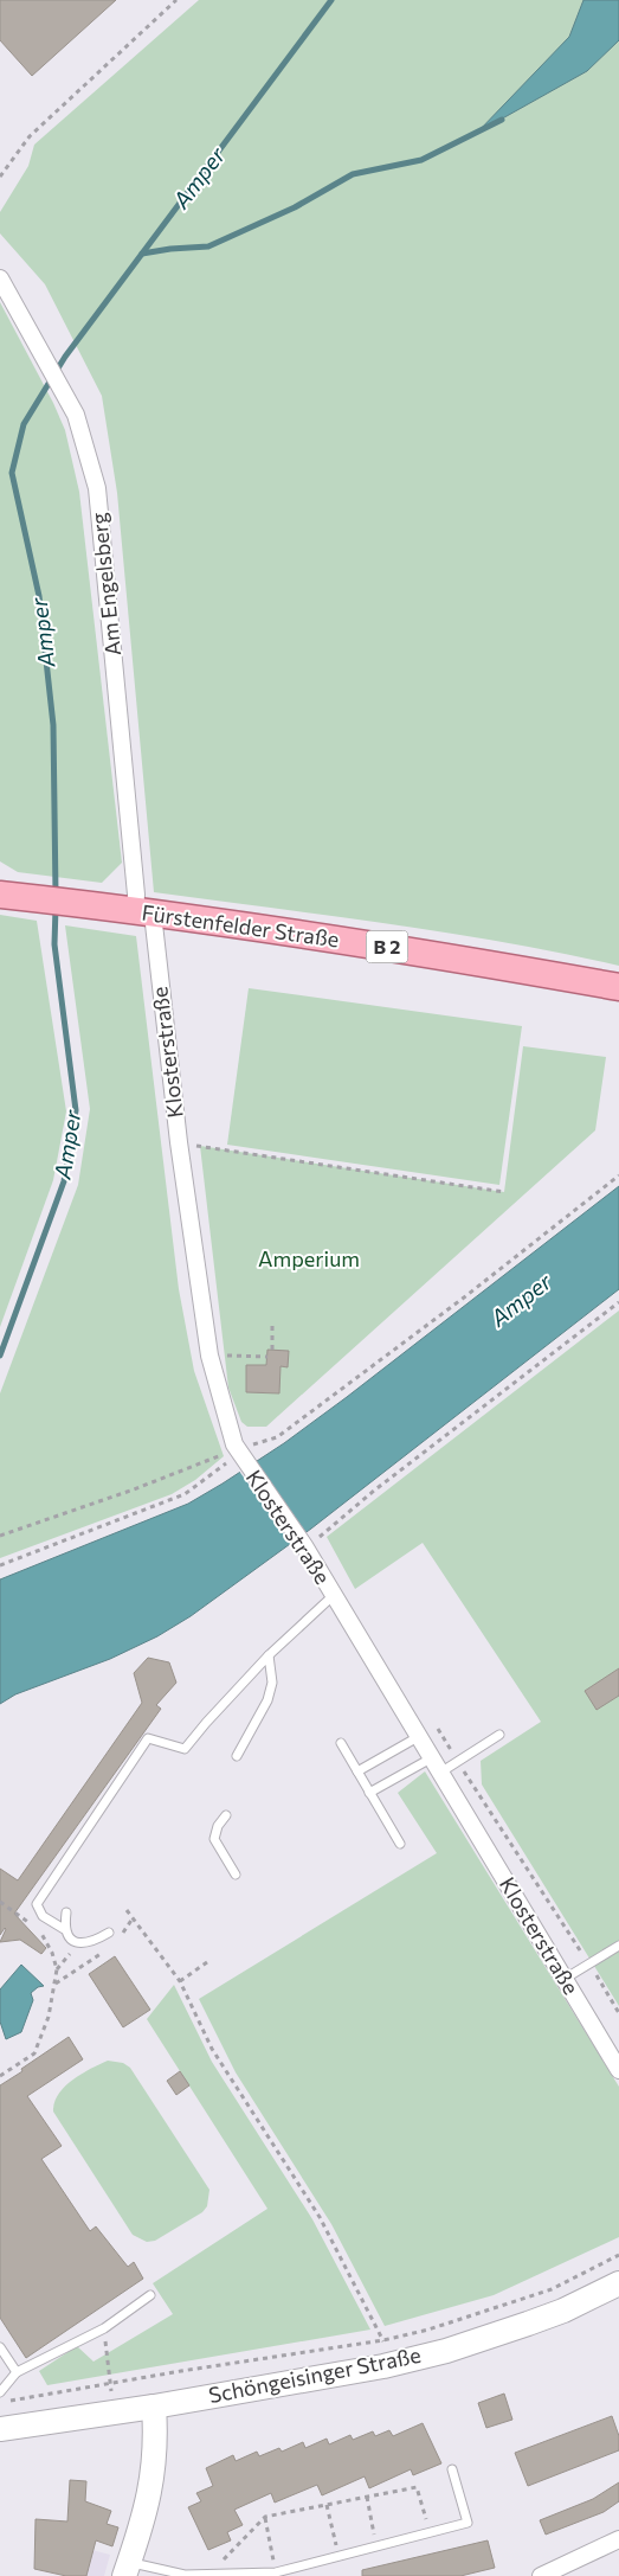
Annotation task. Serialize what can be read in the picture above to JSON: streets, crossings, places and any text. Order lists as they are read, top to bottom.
{
  "streets": {
    "main road": ["Fürstenfelder Straße", "B 2"],
    "street": ["Am Engelsberg", "Klosterstraße", "Schöngeisinger Straße"]
  },
  "crossings": [
    ["Am Engelsberg", "Fürstenfelder Straße"],
    ["Am Engelsberg", "Klosterstraße"],
    ["Fürstenfelder Straße", "Klosterstraße"]
  ],
  "water": ["Amper"],
  "parks": ["Amperium"]
}
